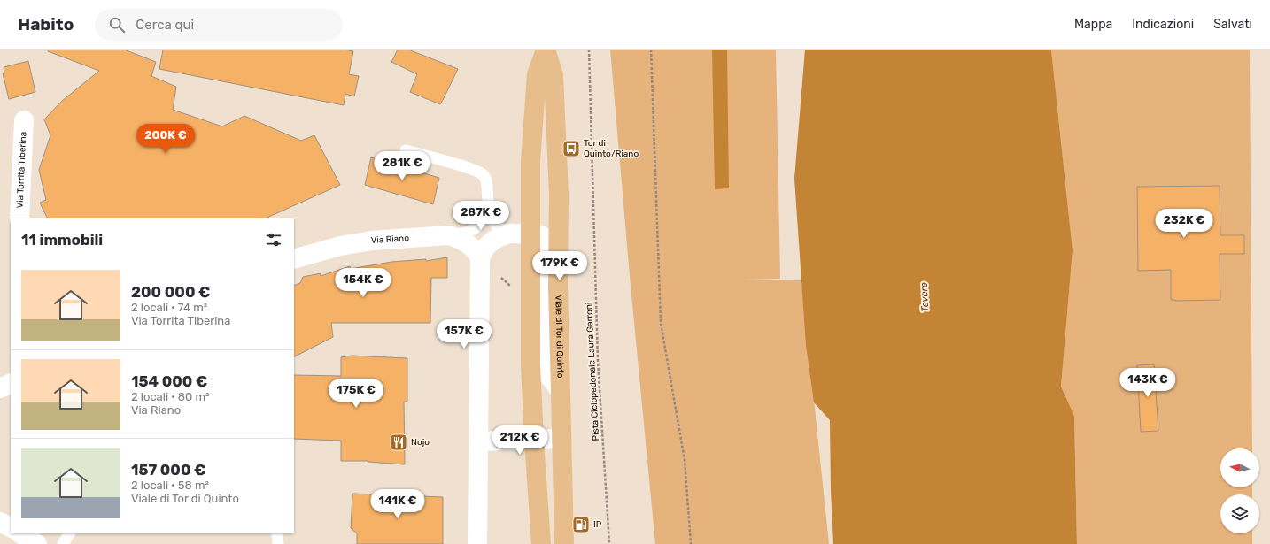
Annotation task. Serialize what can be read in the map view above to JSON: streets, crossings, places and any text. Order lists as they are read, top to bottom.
{
  "streets": {
    "main road": ["Viale di Tor di Quinto"],
    "street": ["Via Torrita Tiberina", "Via Riano"],
    "path": ["Pista Ciclopedonale Laura Garroni"]
  },
  "crossings": [
    ["Via Riano", "Viale di Tor di Quinto"]
  ],
  "water": ["Tevere"],
  "places": {
    "bus stop": ["Tor di Quinto/Riano"],
    "restaurant": ["Nojo"],
    "fuel station": ["IP"]
  },
  "north": "left",
  "page": {
    "header": "Habito",
    "search": "Cerca qui",
    "nav": ["Mappa", "Indicazioni", "Salvati"],
    "price": [
      "200K €",
      "281K €",
      "287K €",
      "232K €",
      "179K €",
      "154K €",
      "157K €",
      "143K €",
      "175K €",
      "212K €",
      "141K €"
    ],
    "heading": "11 immobili",
    "list": [
      {
        "name": "200 000 €",
        "note": "2 locali · 74 m² · Via Torrita Tiberina"
      },
      {
        "name": "154 000 €",
        "note": "2 locali · 80 m² · Via Riano"
      },
      {
        "name": "157 000 €",
        "note": "2 locali · 58 m² · Viale di Tor di Quinto"
      }
    ]
  }
}
